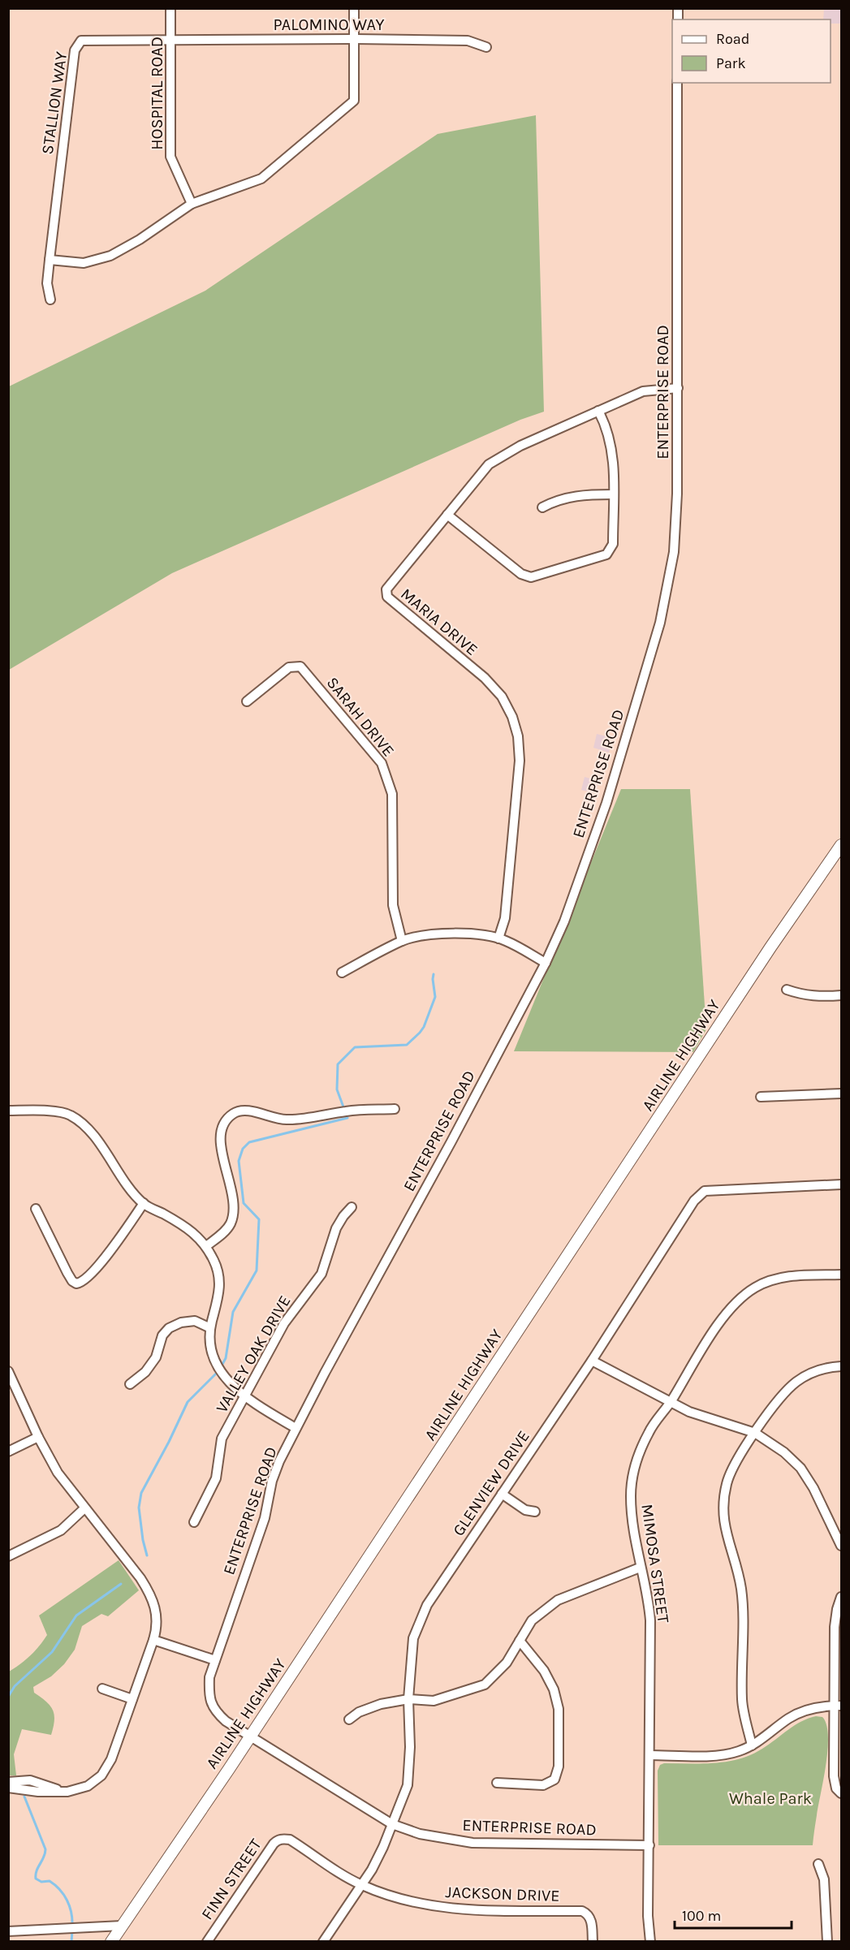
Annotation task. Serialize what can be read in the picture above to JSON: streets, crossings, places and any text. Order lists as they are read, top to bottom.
{
  "streets": {
    "main road": ["AIRLINE HIGHWAY"],
    "street": [
      "PALOMINO WAY",
      "HOSPITAL ROAD",
      "STALLION WAY",
      "ENTERPRISE ROAD",
      "MARIA DRIVE",
      "SARAH DRIVE",
      "VALLEY OAK DRIVE",
      "GLENVIEW DRIVE",
      "MIMOSA STREET",
      "FINN STREET",
      "JACKSON DRIVE"
    ]
  },
  "crossings": [
    ["PALOMINO WAY", "HOSPITAL ROAD"],
    ["PALOMINO WAY", "STALLION WAY"],
    ["HOSPITAL ROAD", "STALLION WAY"],
    ["ENTERPRISE ROAD", "MARIA DRIVE"],
    ["ENTERPRISE ROAD", "AIRLINE HIGHWAY"],
    ["ENTERPRISE ROAD", "GLENVIEW DRIVE"],
    ["ENTERPRISE ROAD", "MIMOSA STREET"],
    ["GLENVIEW DRIVE", "JACKSON DRIVE"],
    ["FINN STREET", "JACKSON DRIVE"]
  ],
  "parks": ["Whale Park"],
  "legend": ["Road", "Park"],
  "scale_bar": "100 m"
}
